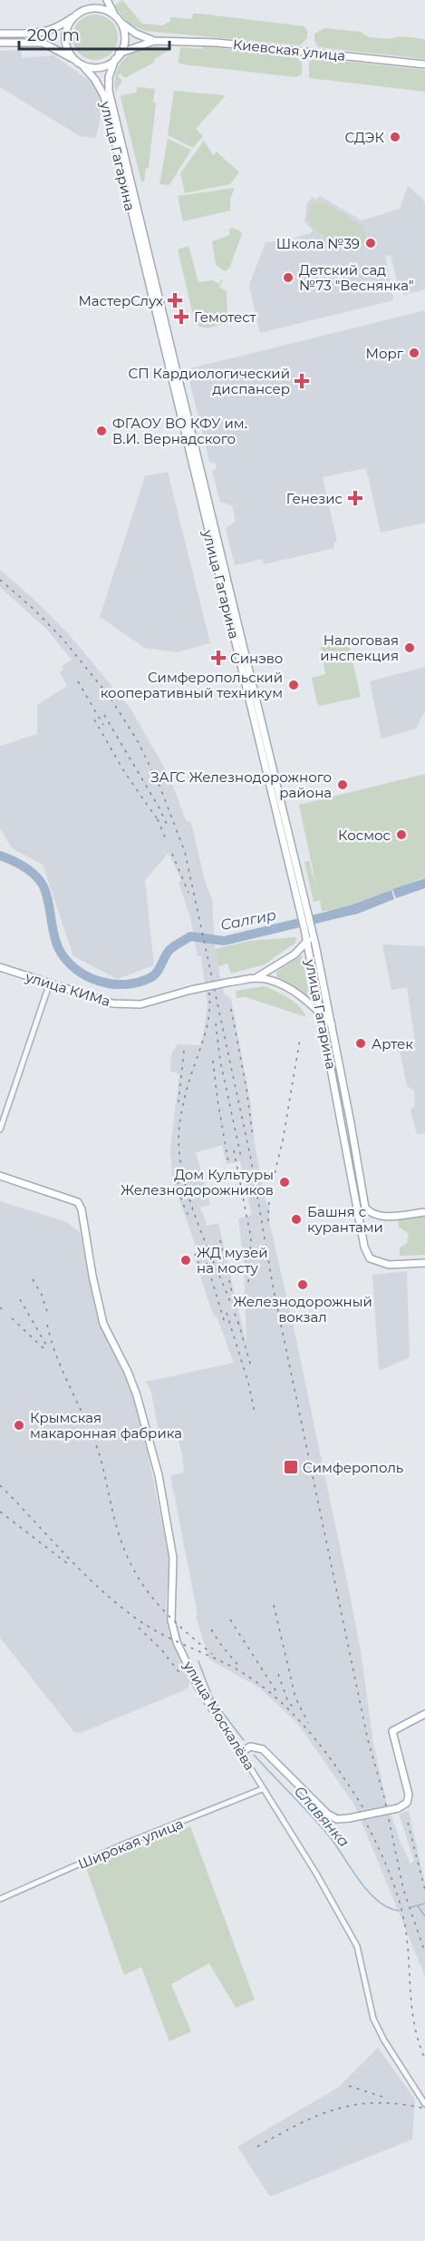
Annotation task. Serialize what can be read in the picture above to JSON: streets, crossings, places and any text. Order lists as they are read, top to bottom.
{
  "streets": {
    "main road": [
      "Киевская улица",
      "улица Гагарина",
      "улица КИМа",
      "улица Москалёва"
    ],
    "street": ["Широкая улица"]
  },
  "crossings": [
    ["Киевская улица", "улица Гагарина"],
    ["улица Москалёва", "Широкая улица"]
  ],
  "water": ["Салгир", "Славянка"],
  "places": {
    "other": [
      "СДЭК",
      "Школа №39",
      "Детский сад №73 \"Веснянка\"",
      "Морг",
      "ФГАОУ ВО КФУ им. В.И. Вернадского",
      "Налоговая инспекция",
      "Симферопольский кооперативный техникум",
      "ЗАГС Железнодорожного района",
      "Космос",
      "Артек",
      "Дом Культуры Железнодорожников",
      "Башня с курантами",
      "ЖД музей на мосту",
      "Железнодорожный вокзал",
      "Крымская макаронная фабрика"
    ],
    "health": [
      "МастерСлух",
      "Гемотест",
      "СП Кардиологический диспансер",
      "Генезис",
      "Синэво"
    ],
    "transit": ["Симферополь"]
  },
  "scale_bar": "200 m"
}
